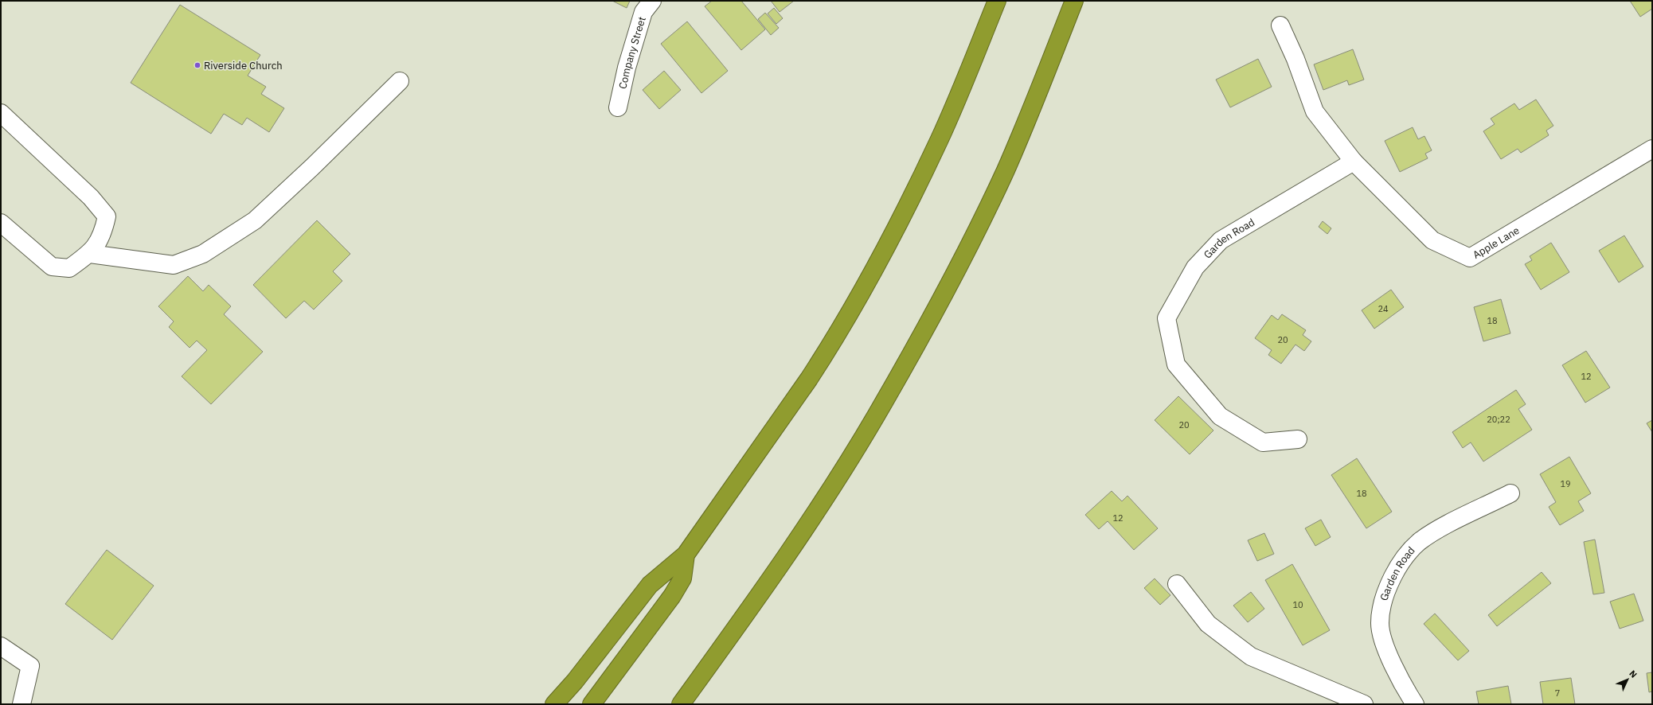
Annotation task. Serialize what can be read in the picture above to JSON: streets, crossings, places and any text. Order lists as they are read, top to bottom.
{
  "streets": {
    "street": ["Company Street", "Garden Road", "Apple Lane"]
  },
  "crossings": [
    ["Garden Road", "Apple Lane"]
  ],
  "places": ["Riverside Church"],
  "house_numbers": [
    "24",
    "18",
    "20",
    "12",
    "20;22",
    "20",
    "19",
    "18",
    "12",
    "10",
    "7"
  ],
  "north": "top right"
}
